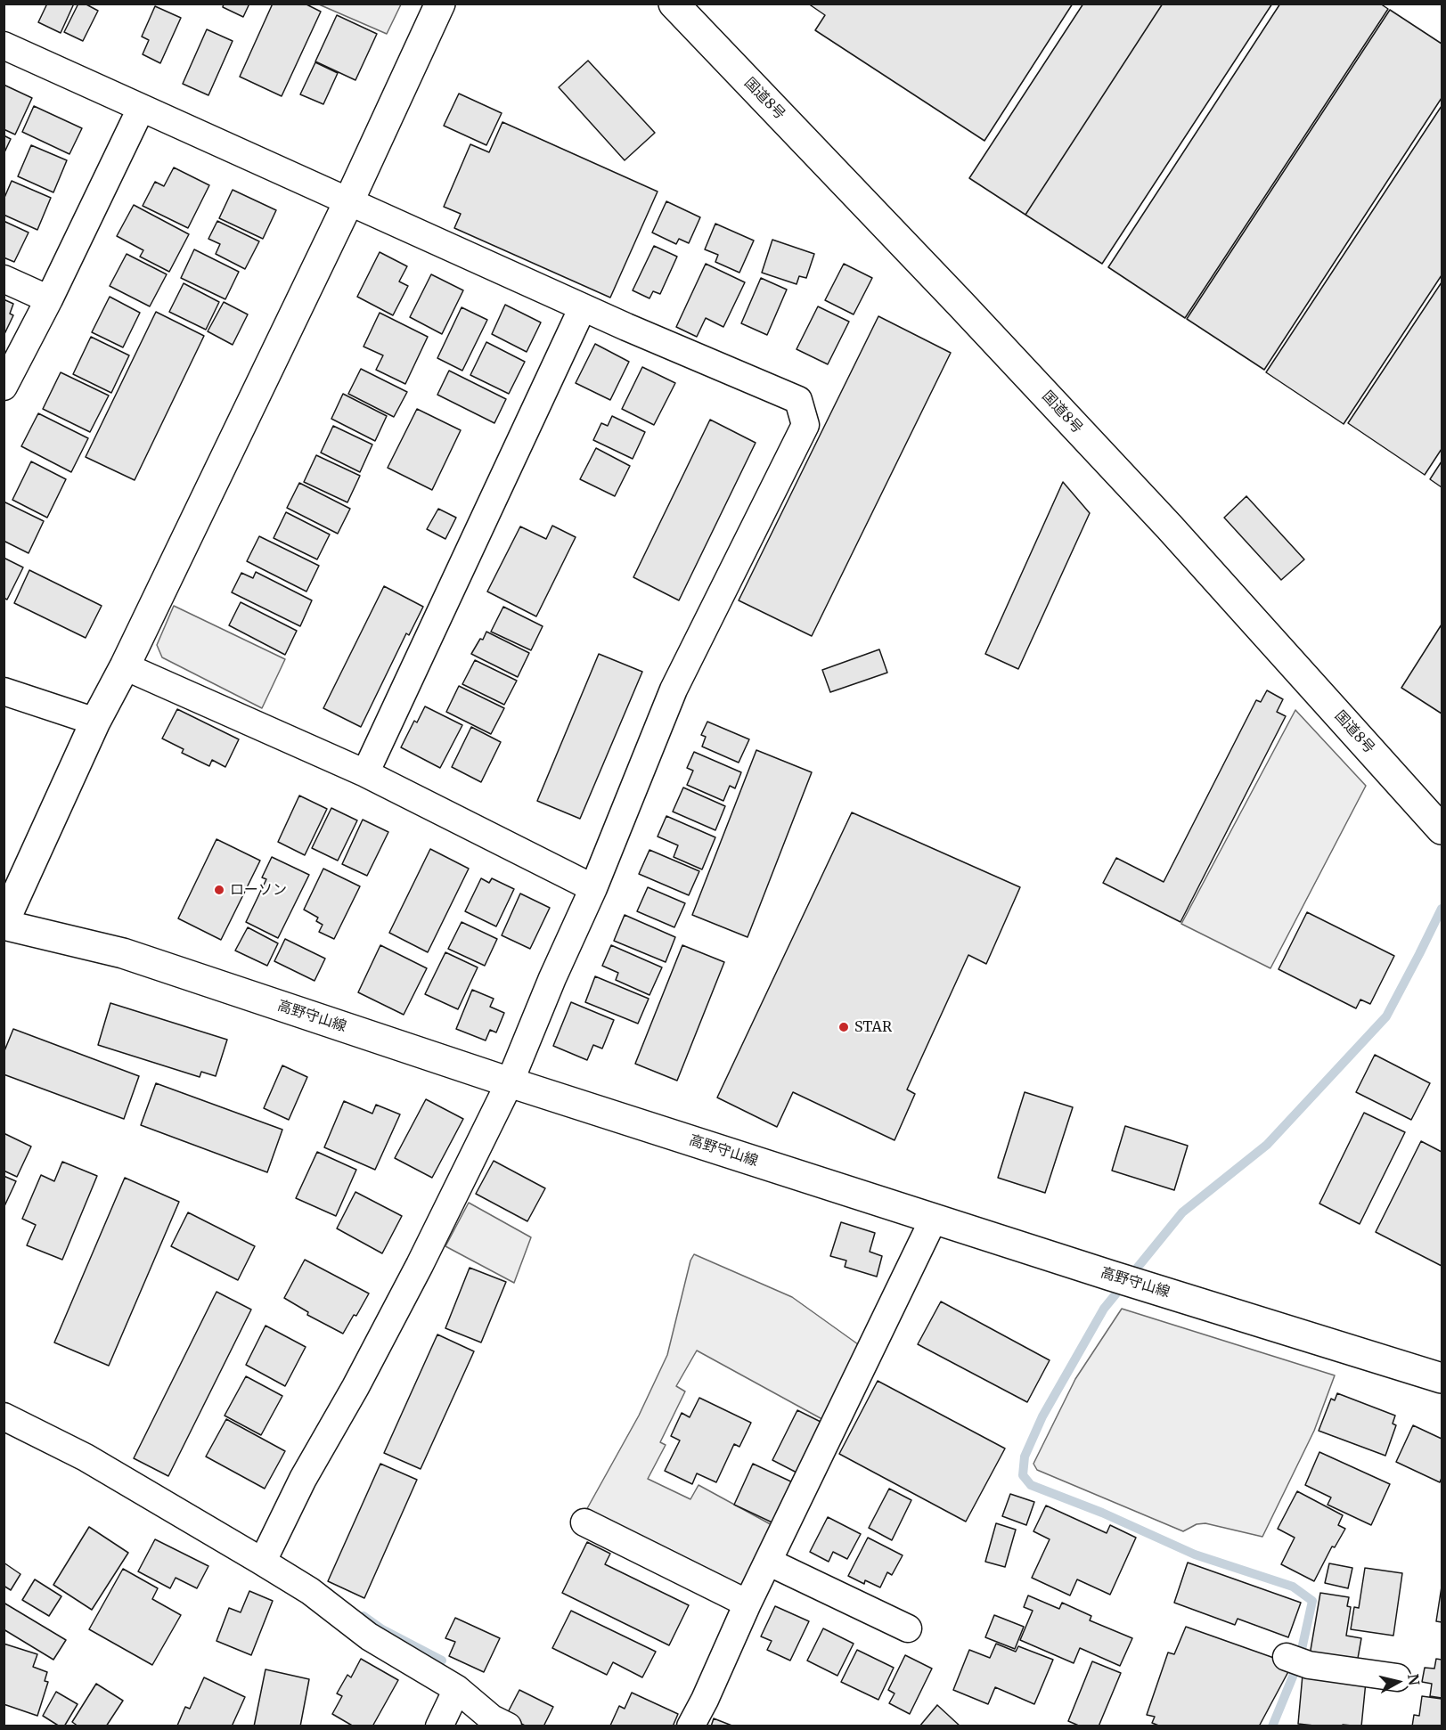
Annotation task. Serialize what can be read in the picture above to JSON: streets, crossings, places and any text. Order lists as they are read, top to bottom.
{
  "streets": {
    "main road": ["国道8号", "高野守山線"]
  },
  "places": ["ローソン", "STAR"],
  "north": "right"
}
